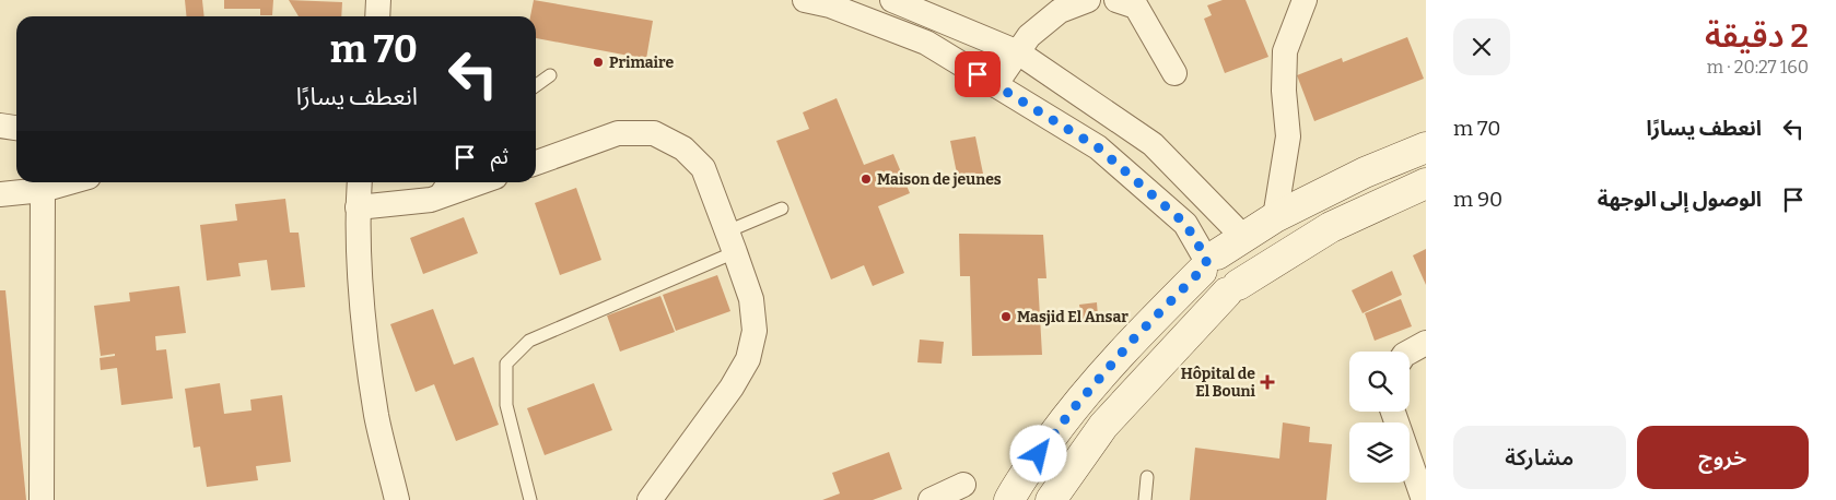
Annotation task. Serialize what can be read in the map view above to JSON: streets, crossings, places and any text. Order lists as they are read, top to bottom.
{
  "places": {
    "other": ["Primaire", "Maison de jeunes", "Masjid El Ansar"],
    "health": ["Hôpital de El Bouni"]
  },
  "page": {
    "heading": ["2 دقيقة", "160 m · 20:27"],
    "turn": ["70 m", "انعطف يسارًا"],
    "list": [
      {
        "name": "انعطف يسارًا",
        "value": "70 m"
      },
      {
        "name": "الوصول إلى الوجهة",
        "value": "90 m"
      }
    ],
    "then": "ثم",
    "buttons": ["خروج", "مشاركة"]
  }
}
